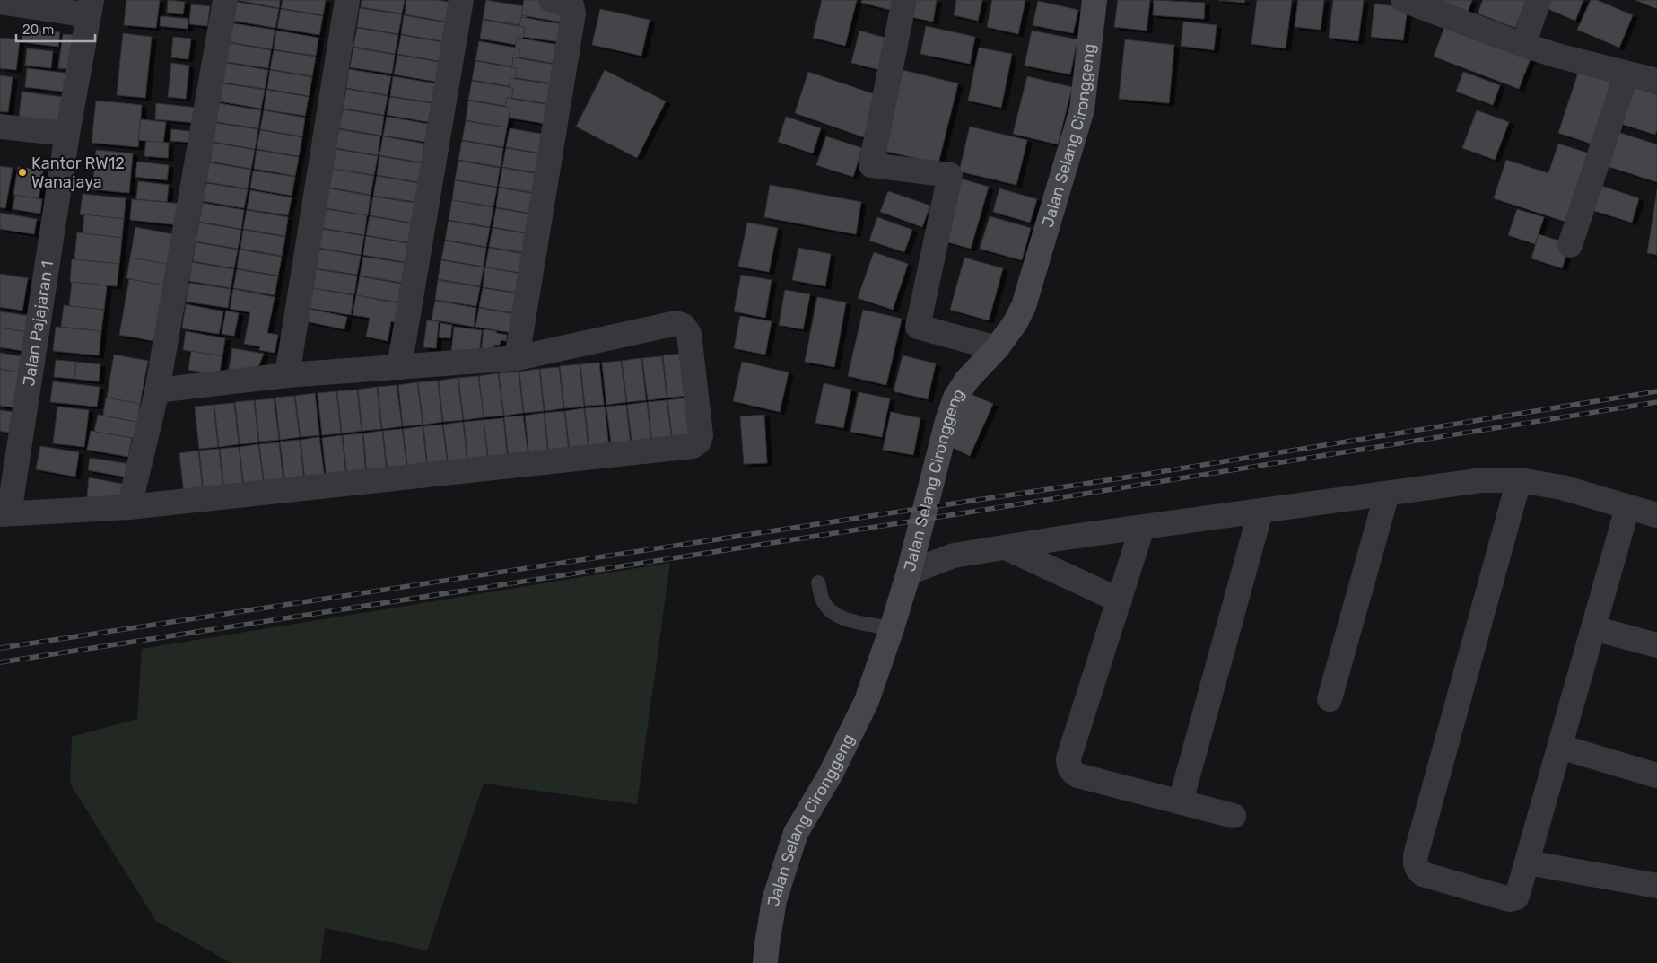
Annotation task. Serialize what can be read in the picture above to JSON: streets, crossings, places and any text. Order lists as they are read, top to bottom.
{
  "streets": {
    "street": ["Jalan Selang Cironggeng", "Jalan Pajajaran 1"]
  },
  "places": ["Kantor RW12 Wanajaya"],
  "scale_bar": "20 m"
}
